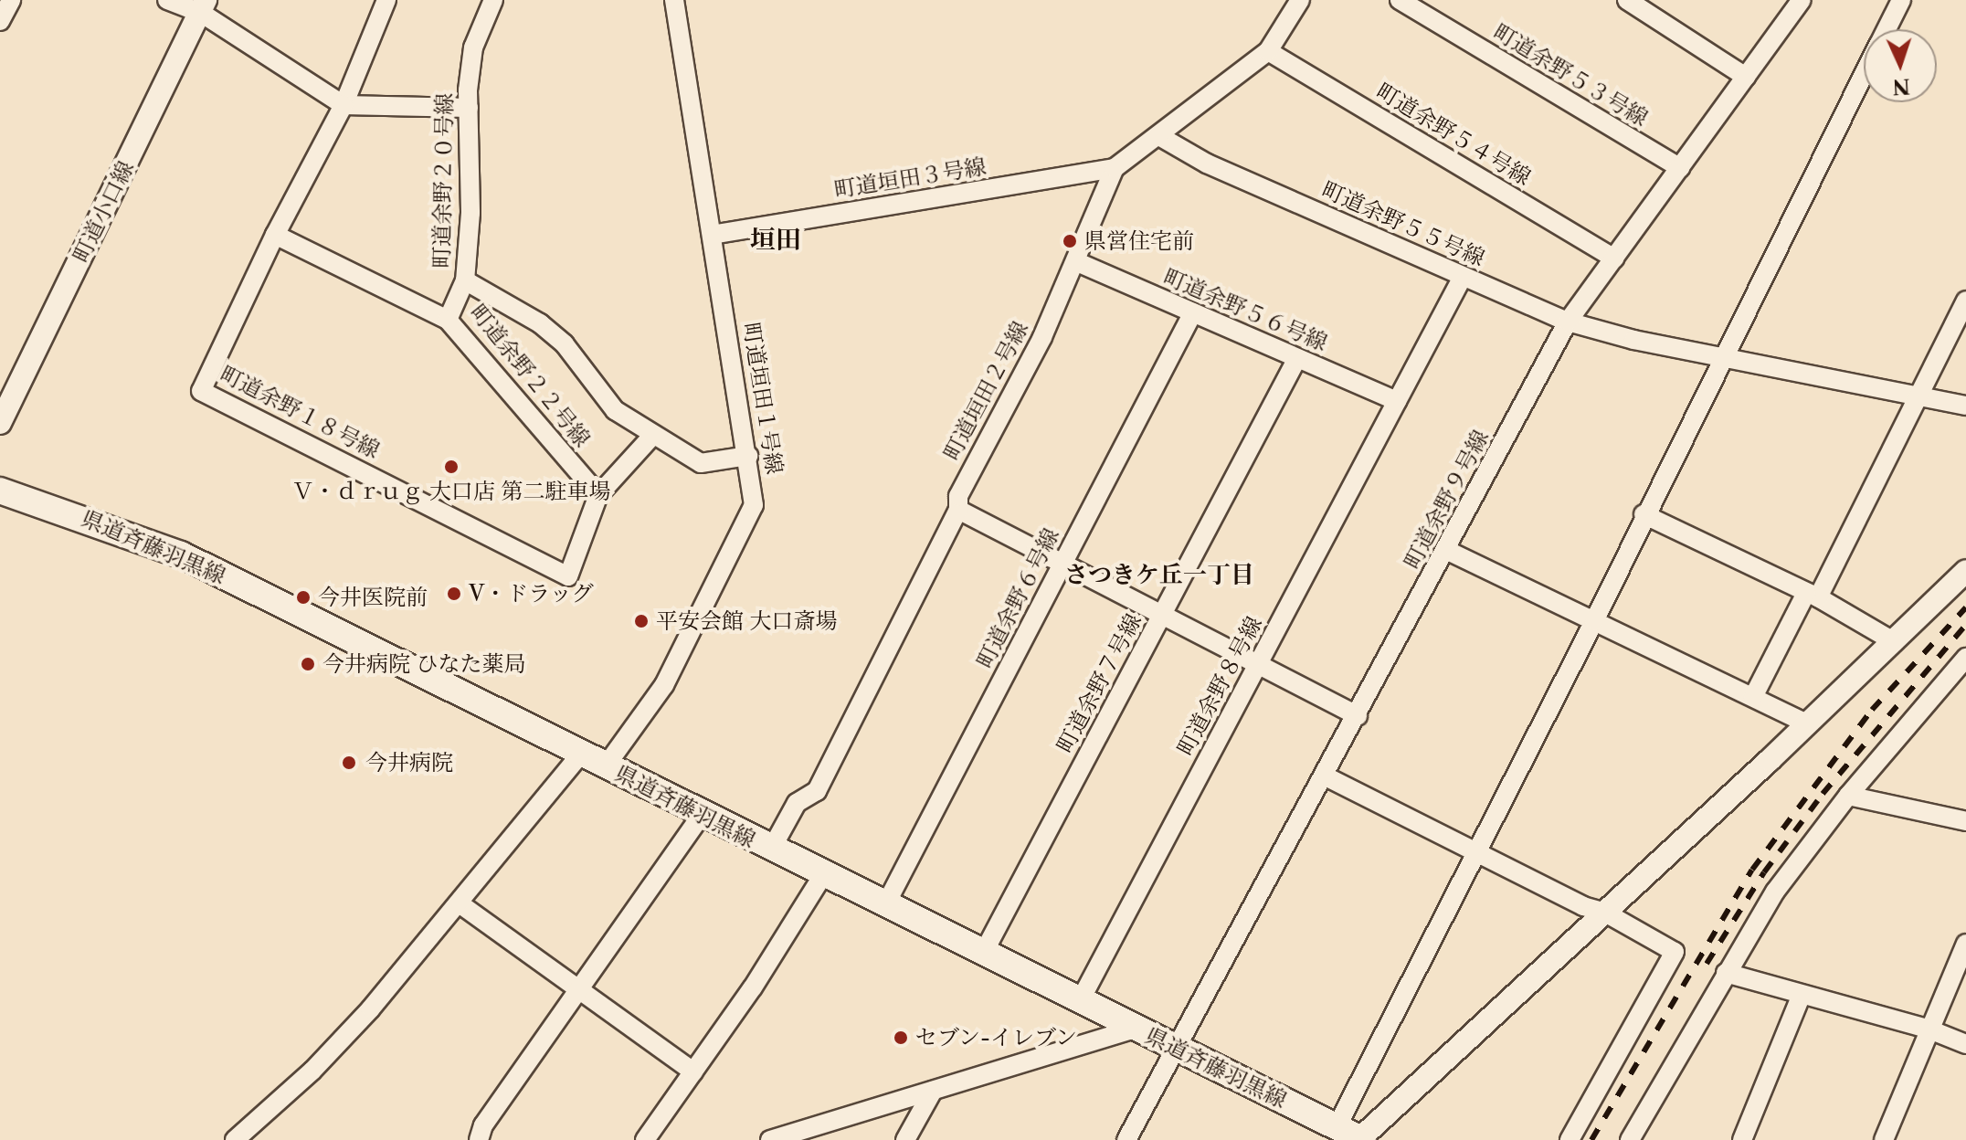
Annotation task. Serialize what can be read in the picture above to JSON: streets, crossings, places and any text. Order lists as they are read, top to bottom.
{
  "streets": {
    "main road": ["県道斉藤羽黒線"],
    "street": [
      "町道余野５３号線",
      "町道余野５４号線",
      "町道垣田３号線",
      "町道余野２０号線",
      "町道小口線",
      "町道余野５５号線",
      "町道余野５６号線",
      "町道余野２２号線",
      "町道垣田２号線",
      "町道垣田１号線",
      "町道余野１８号線",
      "町道余野９号線",
      "町道余野６号線",
      "町道余野７号線",
      "町道余野８号線"
    ]
  },
  "crossings": [
    ["町道余野５３号線", "町道余野９号線"],
    ["町道余野５４号線", "町道余野９号線"],
    ["町道垣田３号線", "町道垣田２号線"],
    ["町道垣田３号線", "町道垣田１号線"],
    ["町道余野２０号線", "町道余野２２号線"],
    ["町道余野２０号線", "町道垣田１号線"],
    ["町道余野２０号線", "町道余野１８号線"],
    ["町道余野５５号線", "町道余野９号線"],
    ["町道余野５５号線", "町道余野８号線"],
    ["町道余野５６号線", "町道垣田２号線"],
    ["町道余野５６号線", "町道余野６号線"],
    ["町道余野５６号線", "町道余野７号線"],
    ["町道余野５６号線", "町道余野８号線"],
    ["町道余野２２号線", "町道余野１８号線"],
    ["町道垣田２号線", "県道斉藤羽黒線"],
    ["町道垣田１号線", "県道斉藤羽黒線"],
    ["町道余野９号線", "県道斉藤羽黒線"],
    ["県道斉藤羽黒線", "町道余野６号線"],
    ["県道斉藤羽黒線", "町道余野７号線"],
    ["県道斉藤羽黒線", "町道余野８号線"]
  ],
  "districts": ["垣田", "さつきケ丘一丁目"],
  "places": [
    "県営住宅前",
    "Ｖ・ｄｒｕｇ 大口店 第二駐車場",
    "V・ドラッグ",
    "今井医院前",
    "平安会館 大口斎場",
    "今井病院 ひなた薬局",
    "今井病院",
    "セブン-イレブン"
  ],
  "north": "bottom"
}
